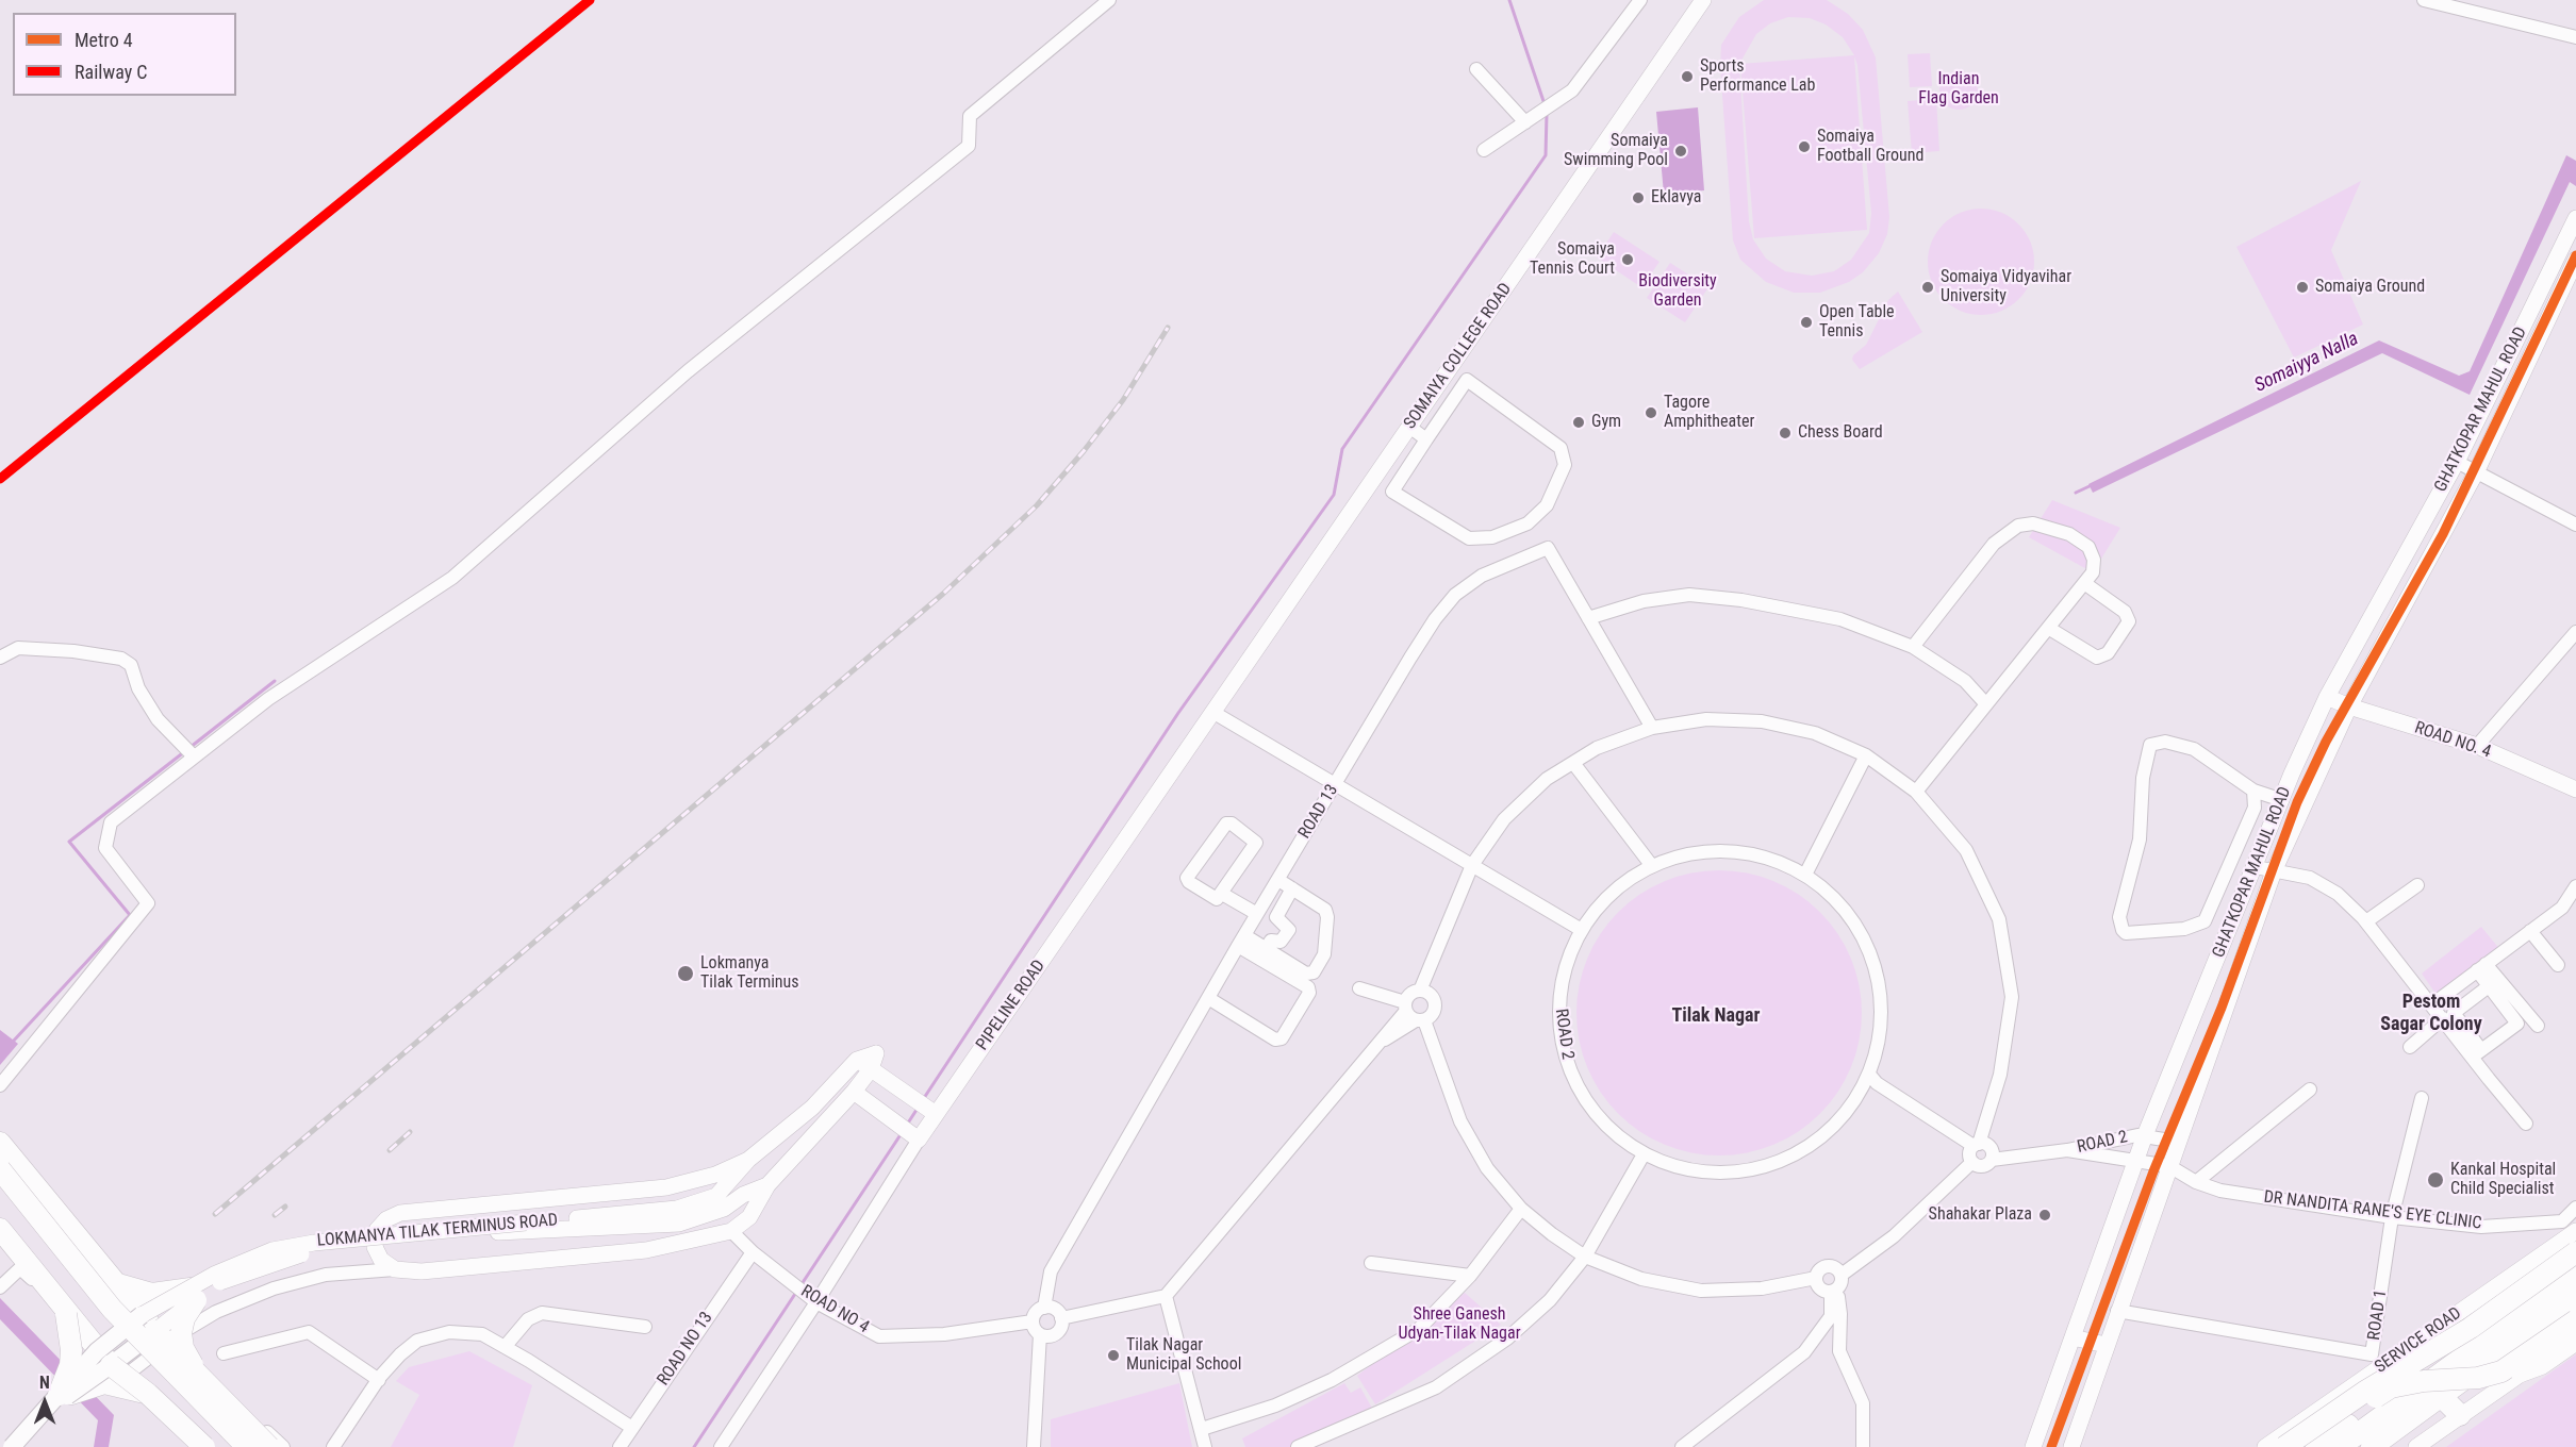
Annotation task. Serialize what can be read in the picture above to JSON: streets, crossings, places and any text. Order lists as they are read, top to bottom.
{
  "streets": {
    "main road": ["LOKMANYA TILAK TERMINUS ROAD"],
    "street": [
      "SOMAIYA COLLEGE ROAD",
      "GHATKOPAR MAHUL ROAD",
      "ROAD NO. 4",
      "ROAD 13",
      "PIPELINE ROAD",
      "ROAD 2",
      "DR NANDITA RANE'S EYE CLINIC",
      "ROAD NO 4",
      "ROAD 1",
      "SERVICE ROAD",
      "ROAD NO 13"
    ]
  },
  "crossings": [
    ["SOMAIYA COLLEGE ROAD", "PIPELINE ROAD"],
    ["GHATKOPAR MAHUL ROAD", "ROAD NO. 4"],
    ["GHATKOPAR MAHUL ROAD", "ROAD 2"],
    ["GHATKOPAR MAHUL ROAD", "DR NANDITA RANE'S EYE CLINIC"],
    ["GHATKOPAR MAHUL ROAD", "ROAD 1"],
    ["ROAD 13", "ROAD NO 4"],
    ["PIPELINE ROAD", "ROAD NO 4"],
    ["DR NANDITA RANE'S EYE CLINIC", "ROAD 1"],
    ["DR NANDITA RANE'S EYE CLINIC", "SERVICE ROAD"],
    ["ROAD NO 4", "ROAD NO 13"]
  ],
  "districts": ["Pestom Sagar Colony", "Tilak Nagar"],
  "water": ["Somaiyya Nalla"],
  "parks": ["Indian Flag Garden", "Biodiversity Garden", "Shree Ganesh Udyan-Tilak Nagar"],
  "places": [
    "Sports Performance Lab",
    "Somaiya Football Ground",
    "Somaiya Swimming Pool",
    "Eklavya",
    "Somaiya Tennis Court",
    "Somaiya Vidyavihar University",
    "Somaiya Ground",
    "Open Table Tennis",
    "Tagore Amphitheater",
    "Gym",
    "Chess Board",
    "Lokmanya Tilak Terminus",
    "Kankal Hospital Child Specialist",
    "Shahakar Plaza",
    "Tilak Nagar Municipal School"
  ],
  "lines": ["rail line C", "metro line 4"],
  "legend": ["Metro 4", "Railway C"],
  "north": "top"
}
